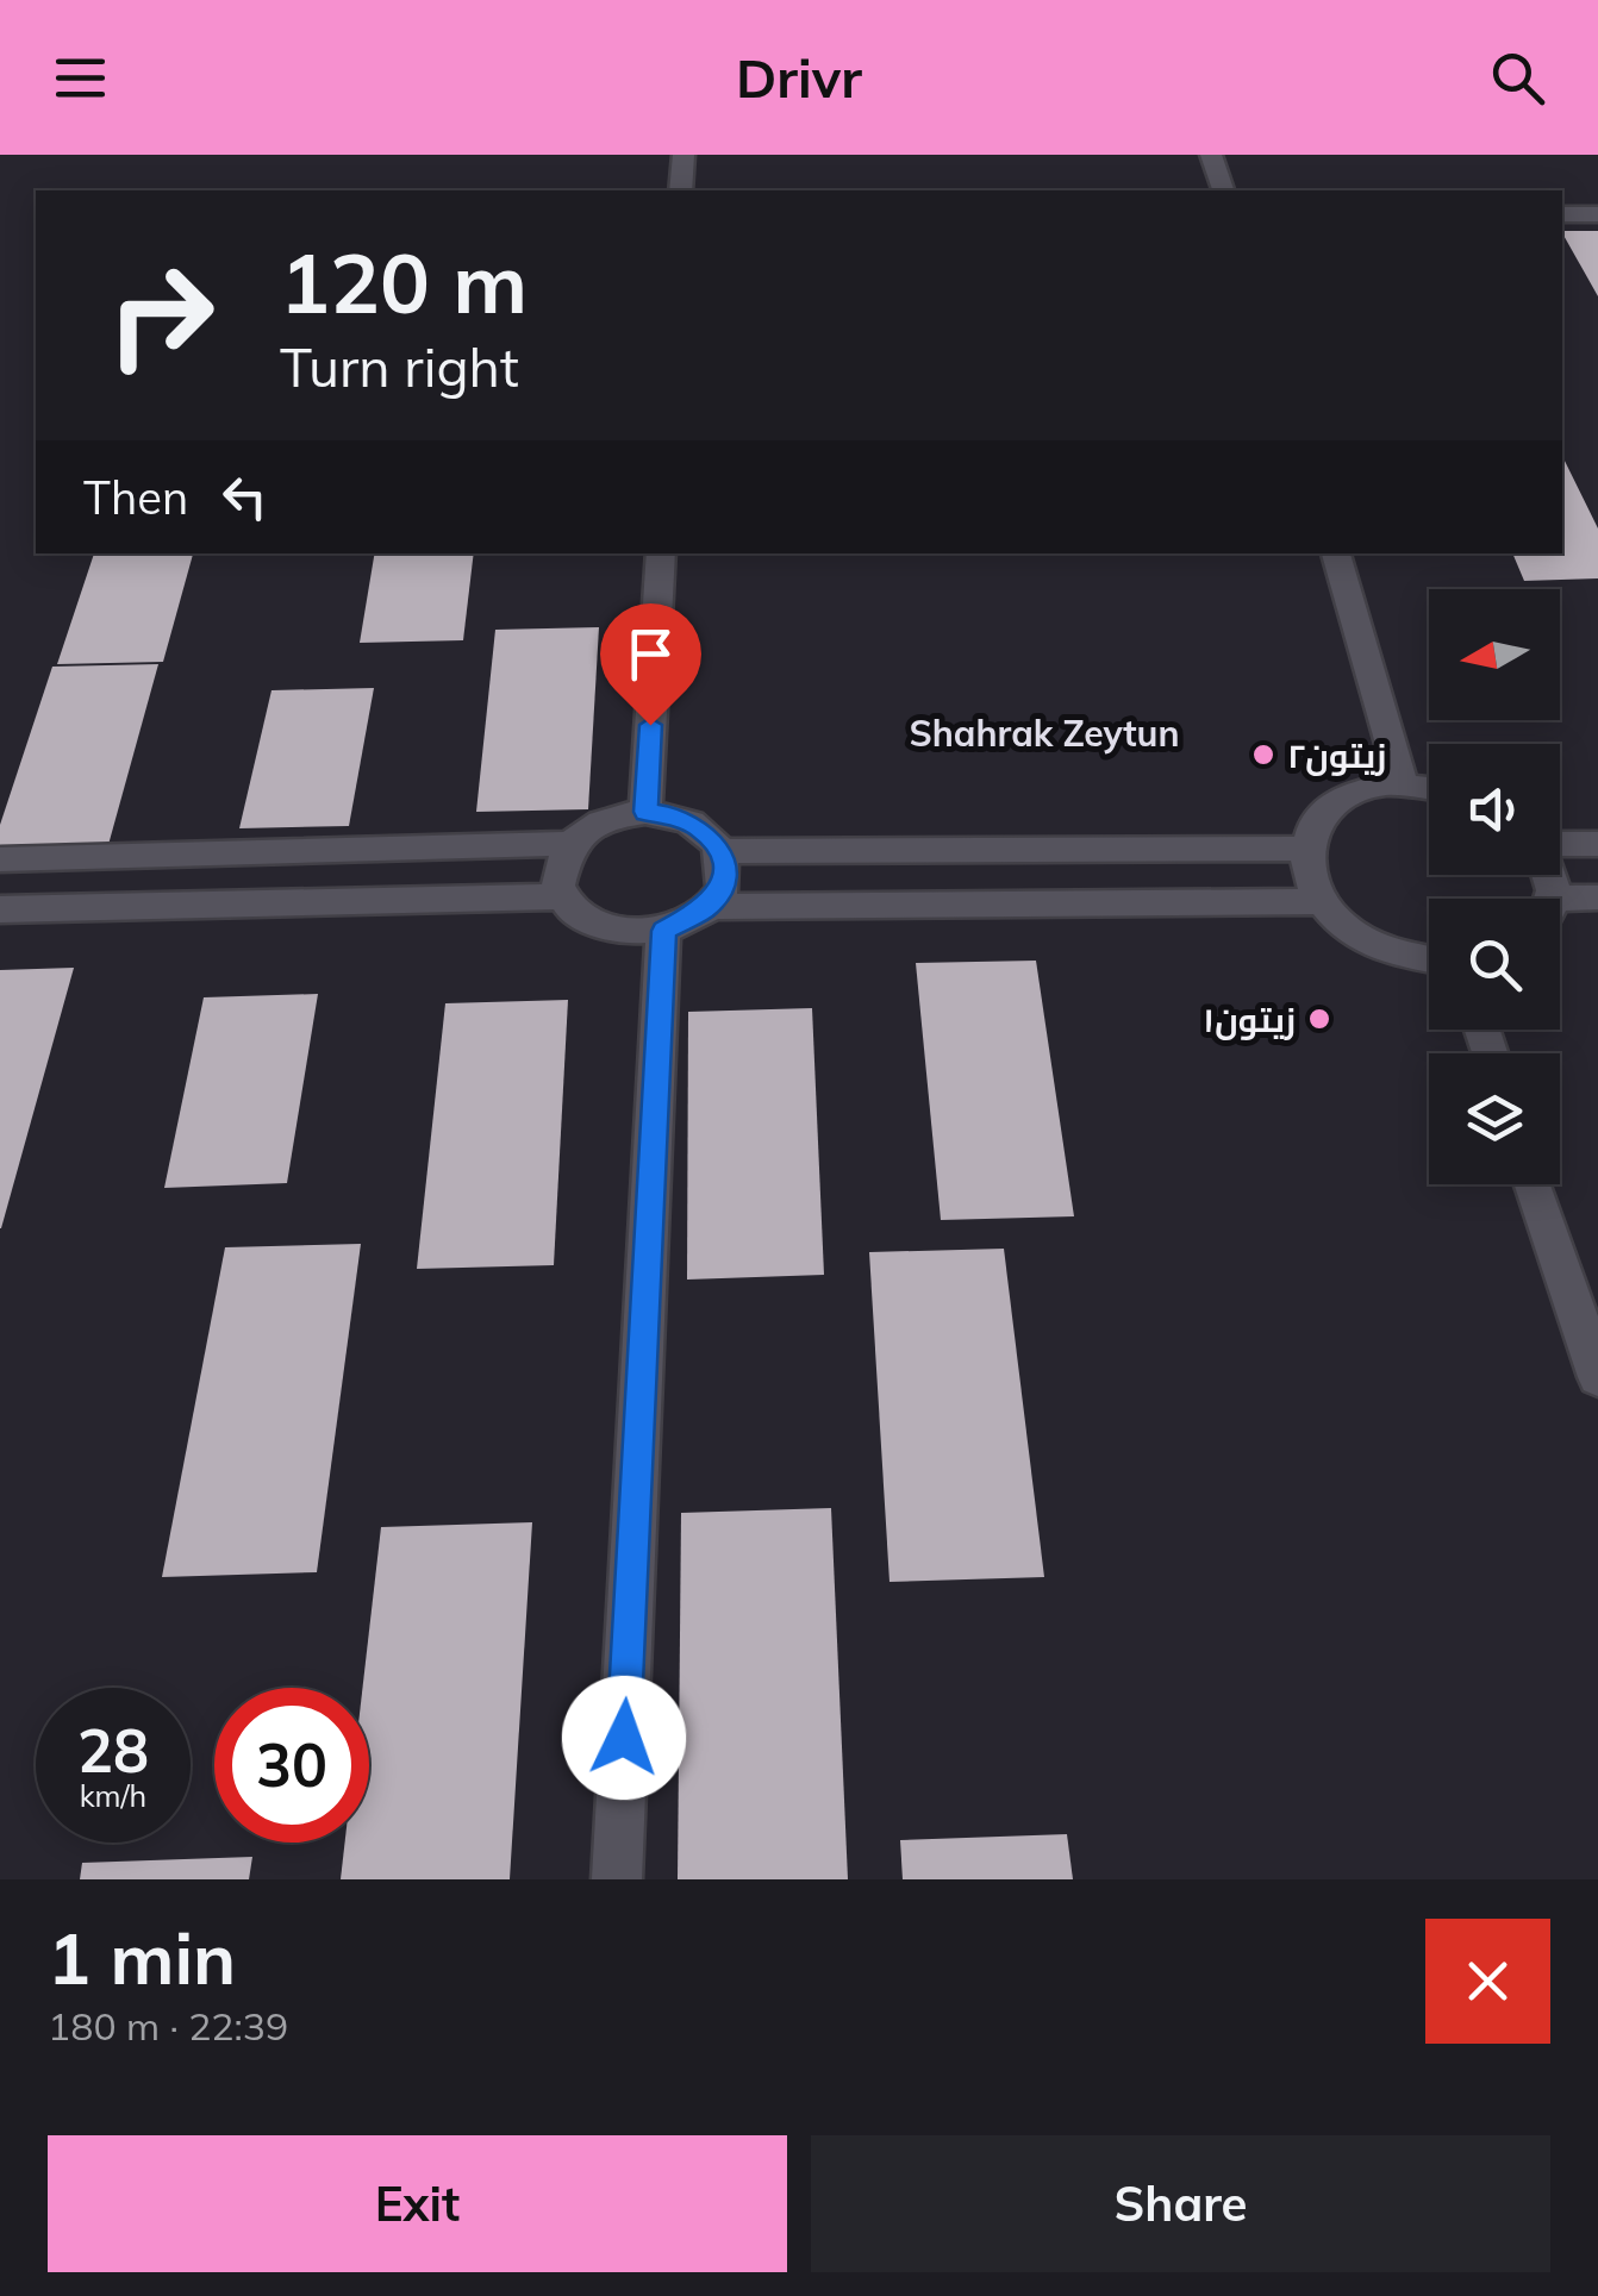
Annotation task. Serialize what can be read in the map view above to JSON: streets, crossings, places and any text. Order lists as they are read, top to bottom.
{
  "districts": ["Shahrak Zeytun"],
  "places": ["زیتون۲", "زیتون۱"],
  "north": "left",
  "page": {
    "header": "Drivr",
    "turn": ["120 m", "Turn right"],
    "then": "Then",
    "speed": "28 km/h",
    "limit": "30",
    "heading": ["1 min", "180 m · 22:39"],
    "buttons": ["Exit", "Share"]
  }
}
